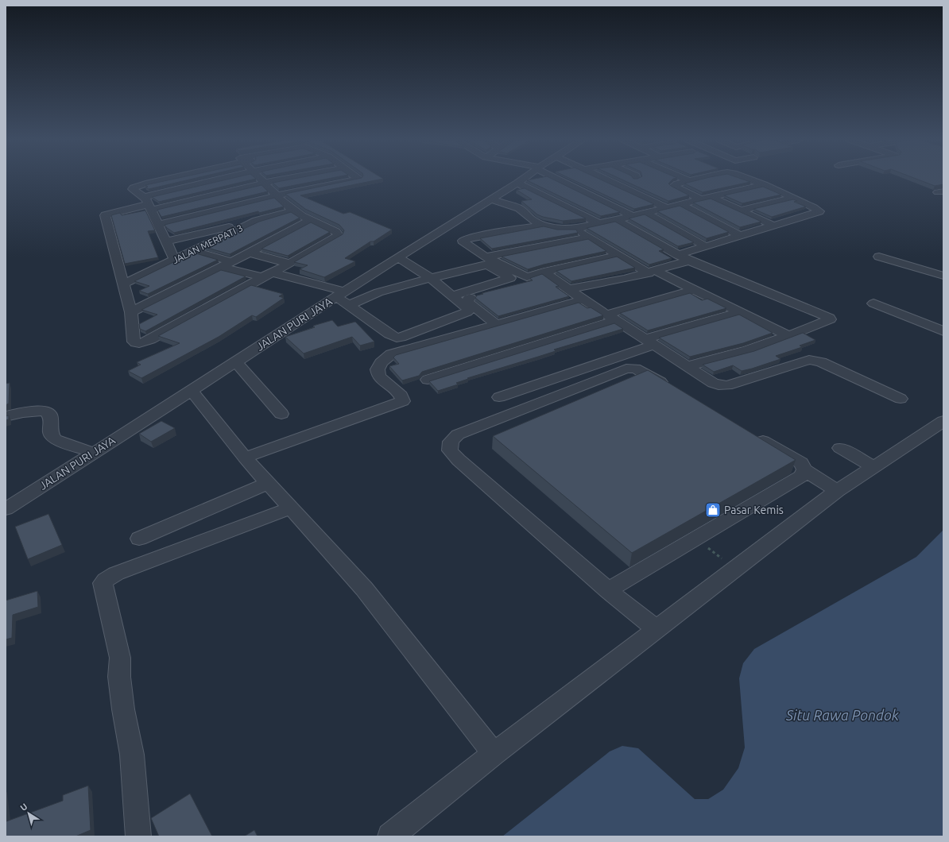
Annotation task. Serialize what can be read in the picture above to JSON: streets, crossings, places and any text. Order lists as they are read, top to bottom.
{
  "streets": {
    "street": ["JALAN MERPATI 3", "JALAN PURI JAYA"]
  },
  "water": ["Situ Rawa Pondok"],
  "places": {
    "shop": ["Pasar Kemis"]
  },
  "north": "top left"
}
